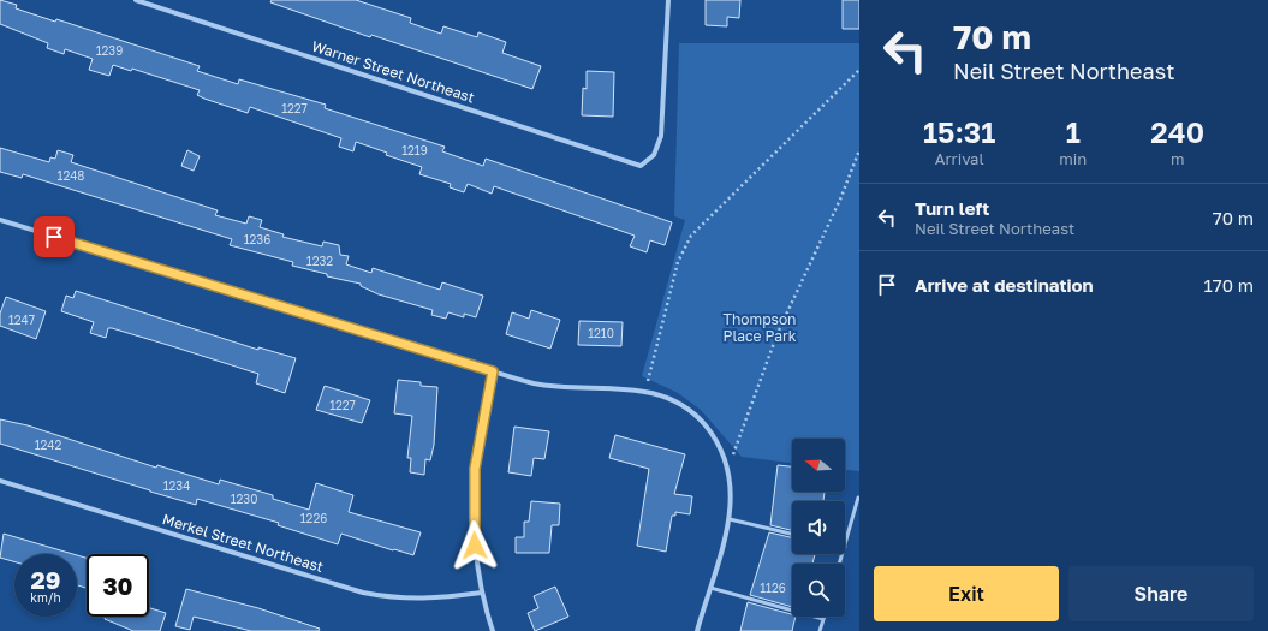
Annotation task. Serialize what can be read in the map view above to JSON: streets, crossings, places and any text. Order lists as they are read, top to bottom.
{
  "streets": {
    "street": ["Warner Street Northeast", "Merkel Street Northeast"]
  },
  "parks": ["Thompson Place Park"],
  "house_numbers": [
    "1239",
    "1227",
    "1219",
    "1248",
    "1236",
    "1232",
    "1247",
    "1210",
    "1227",
    "1242",
    "1234",
    "1230",
    "1226",
    "1126"
  ],
  "north": "left",
  "page": {
    "turn": ["70 m", "Neil Street Northeast"],
    "eta": [
      "15:31",
      "Arrival",
      "1",
      "min",
      "240",
      "m"
    ],
    "list": [
      {
        "name": "Turn left",
        "note": "Neil Street Northeast",
        "value": "70 m"
      },
      {
        "name": "Arrive at destination",
        "value": "170 m"
      }
    ],
    "speed": "29 km/h",
    "limit": "30",
    "buttons": ["Exit", "Share"]
  }
}
